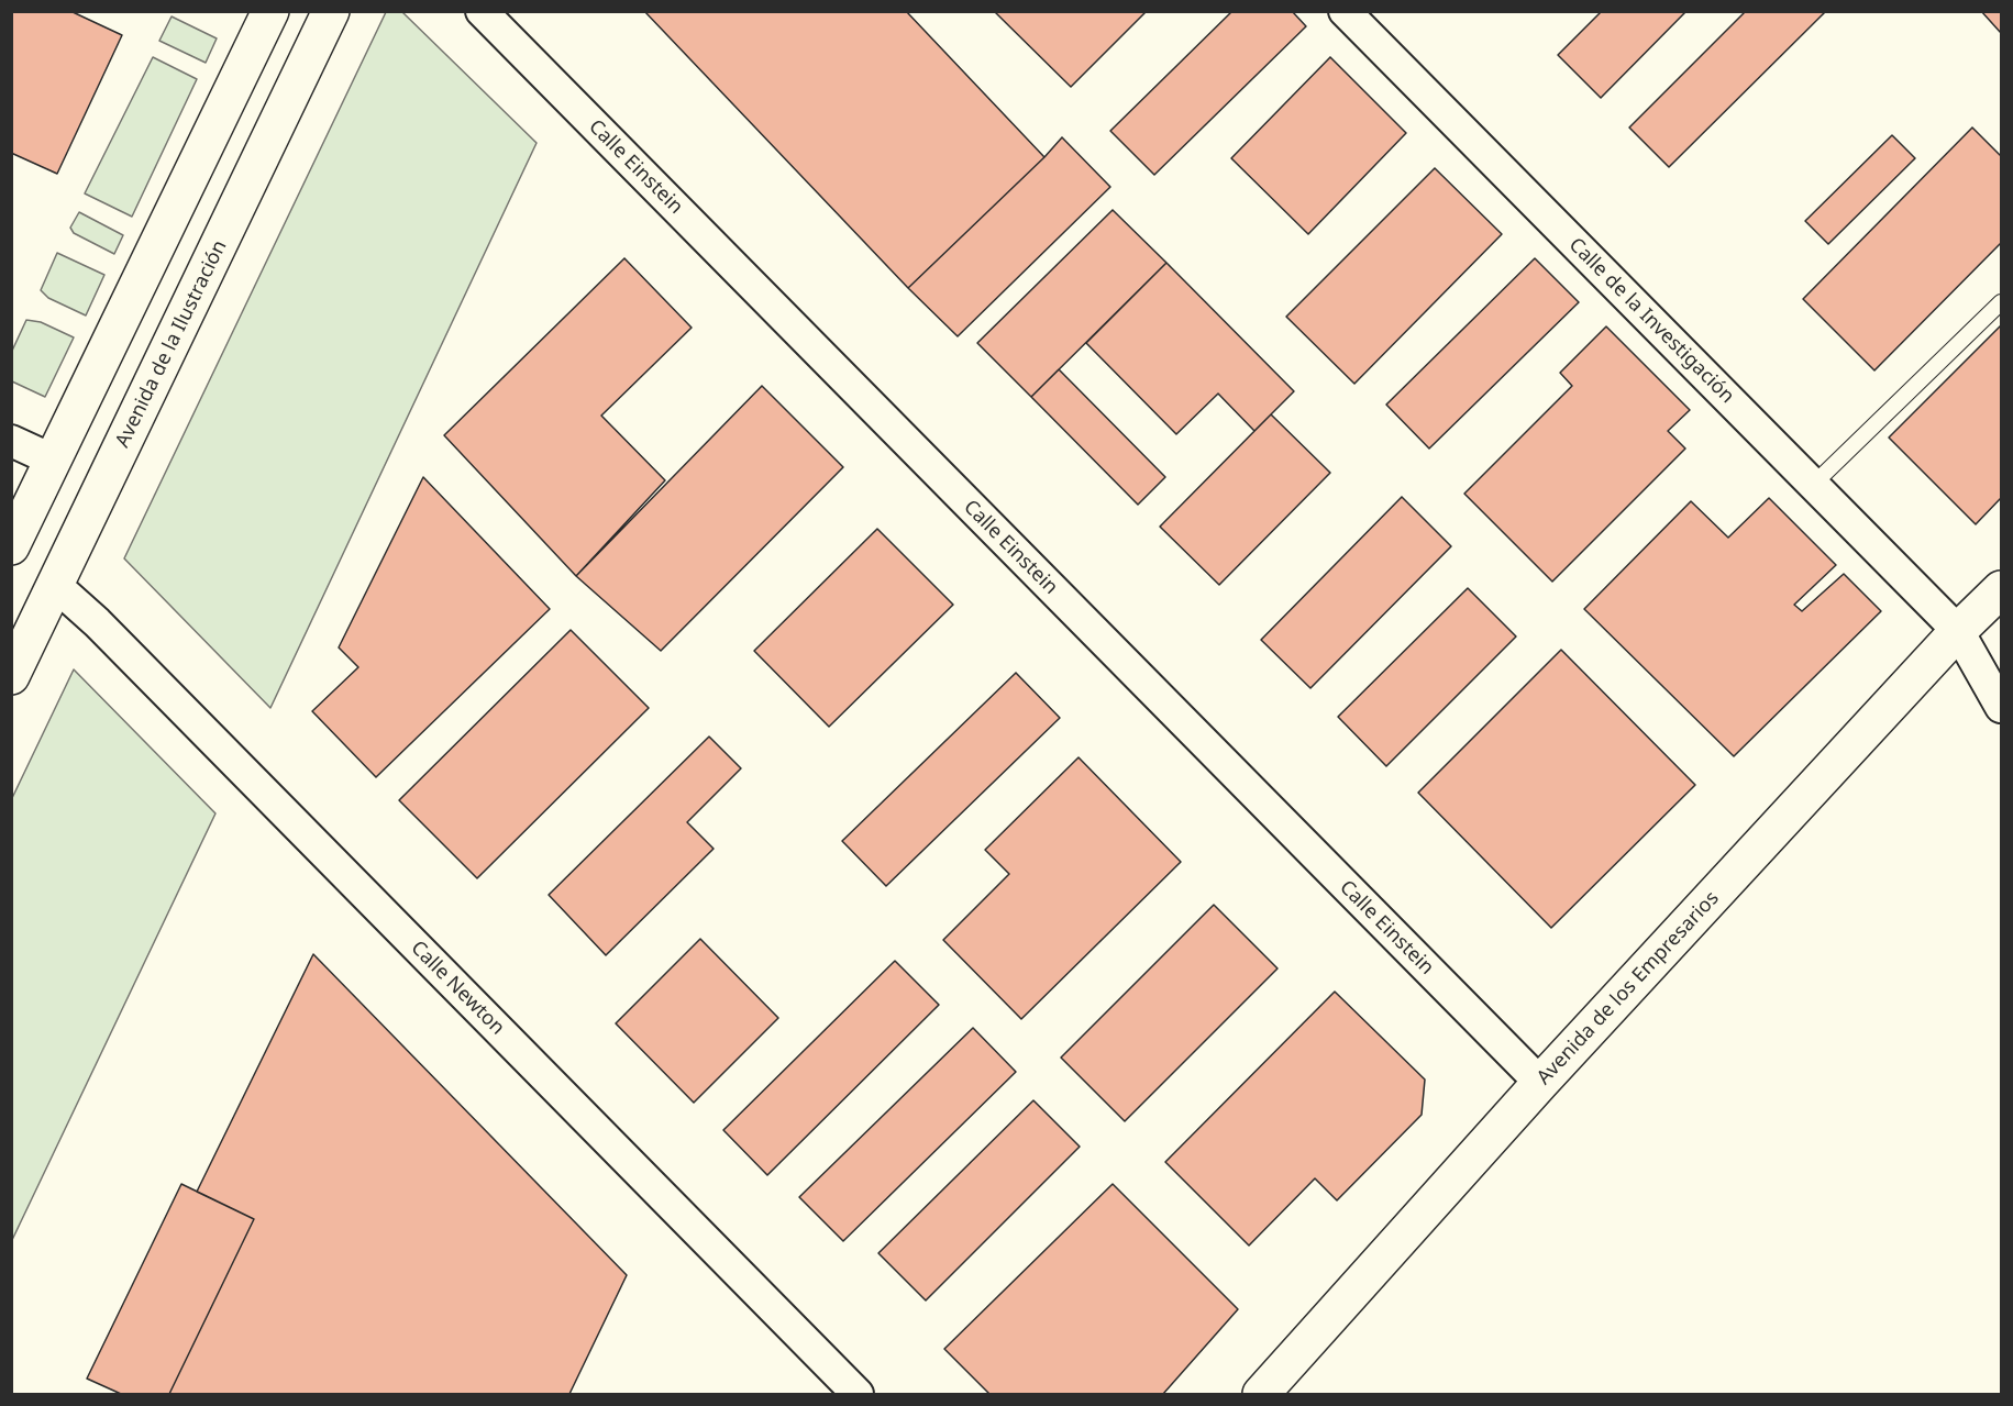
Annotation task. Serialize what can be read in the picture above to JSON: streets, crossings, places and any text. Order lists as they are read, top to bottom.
{
  "streets": {
    "street": [
      "Calle Einstein",
      "Calle de la Investigación",
      "Avenida de la Ilustración",
      "Calle Newton",
      "Avenida de los Empresarios"
    ]
  },
  "crossings": [
    ["Calle Einstein", "Avenida de los Empresarios"],
    ["Calle de la Investigación", "Avenida de los Empresarios"],
    ["Avenida de la Ilustración", "Calle Newton"]
  ]
}
